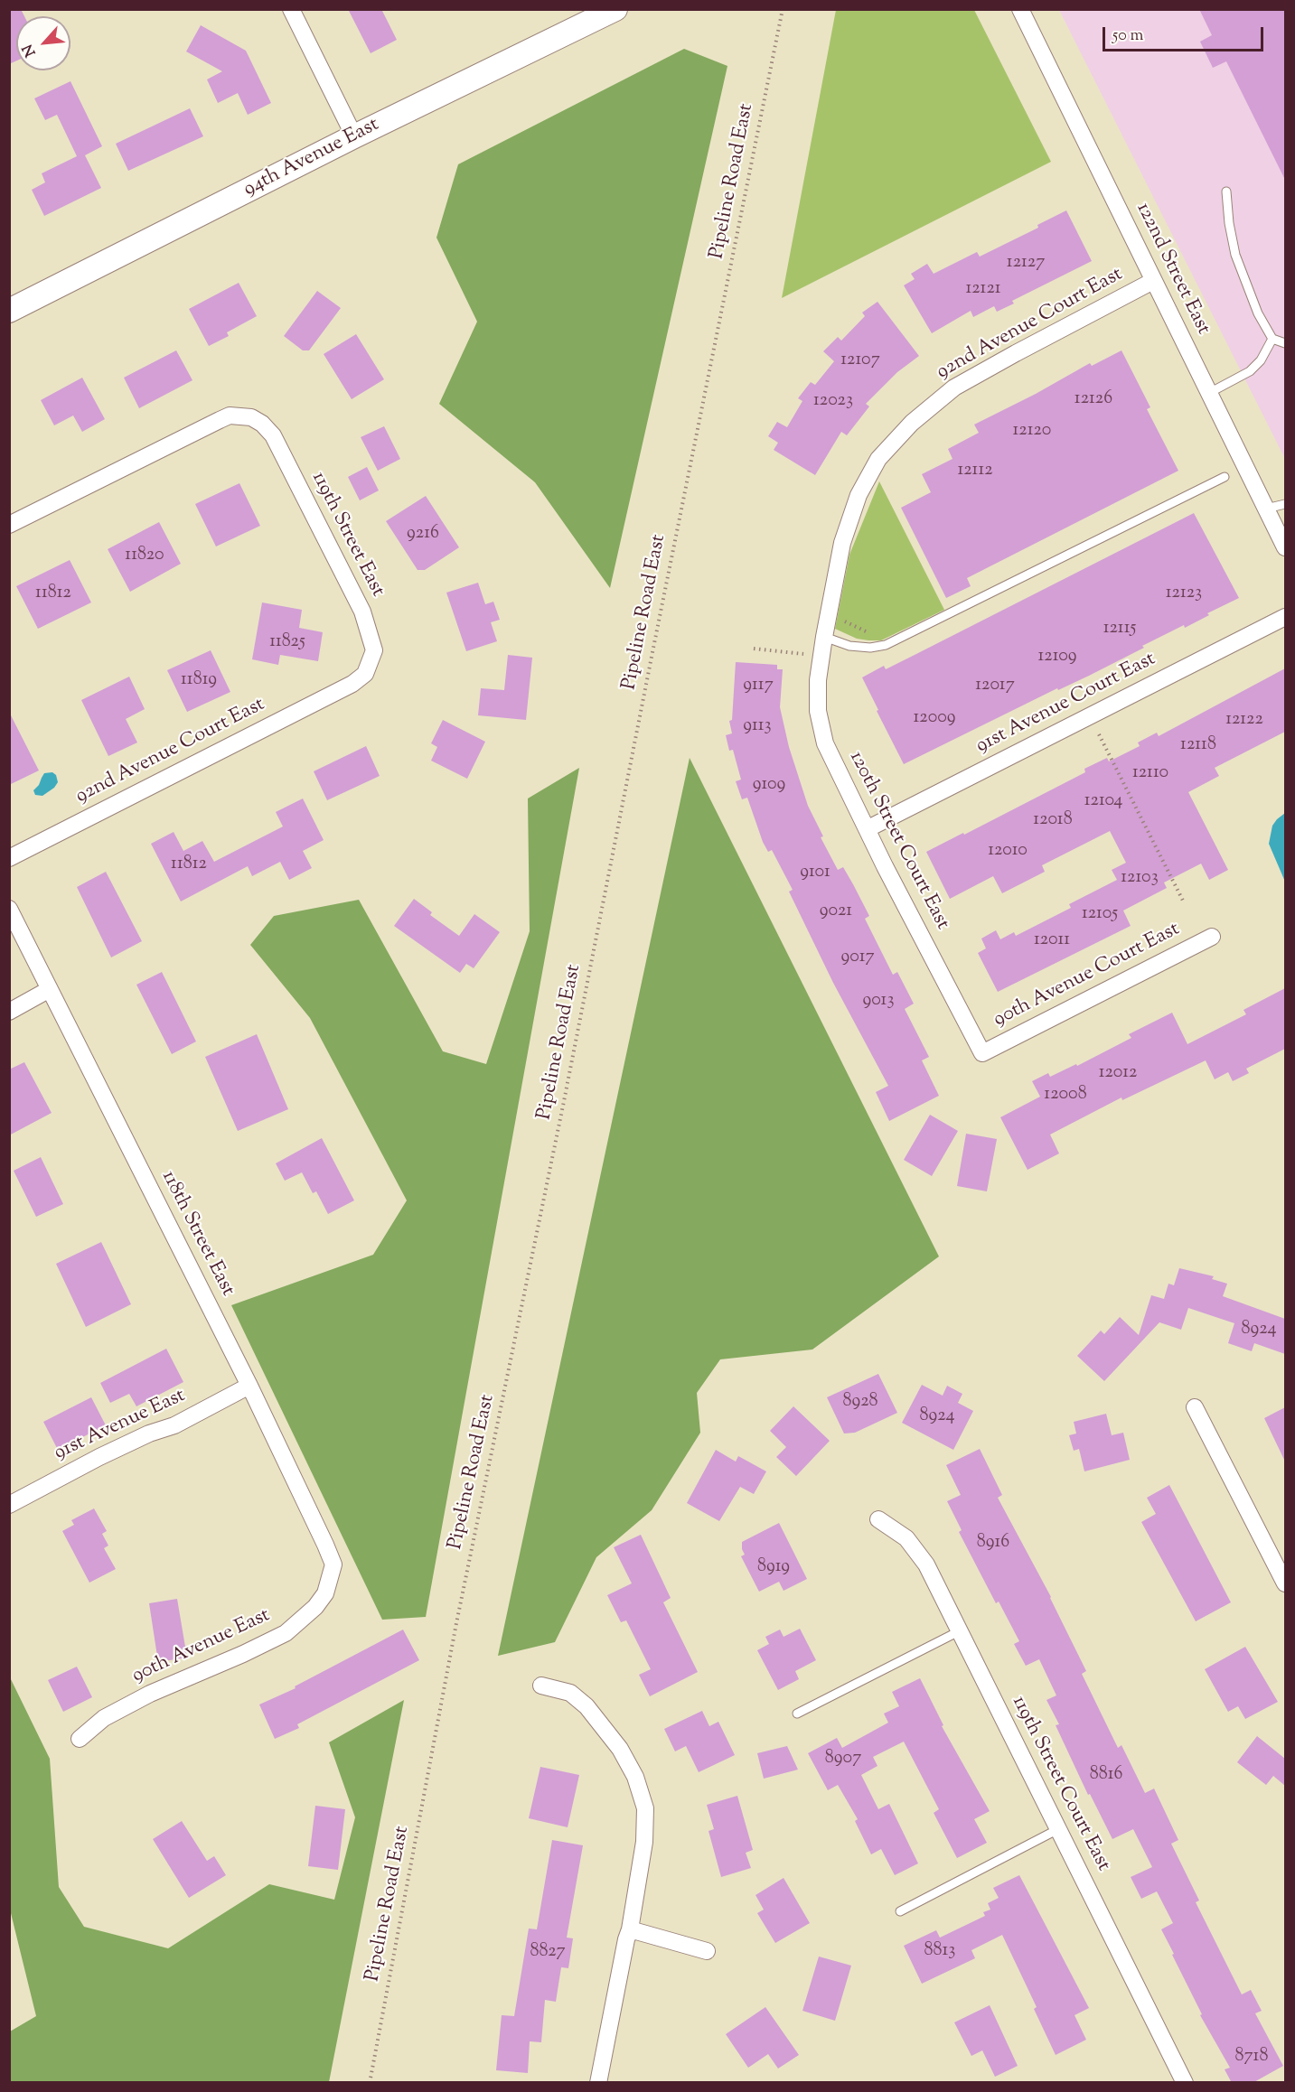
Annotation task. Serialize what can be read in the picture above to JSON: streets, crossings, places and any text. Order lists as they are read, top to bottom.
{
  "streets": {
    "main road": ["94th Avenue East"],
    "street": [
      "122nd Street East",
      "92nd Avenue Court East",
      "119th Street East",
      "91st Avenue Court East",
      "120th Street Court East",
      "90th Avenue Court East",
      "118th Street East",
      "91st Avenue East",
      "90th Avenue East",
      "119th Street Court East"
    ],
    "path": ["Pipeline Road East"]
  },
  "crossings": [
    ["122nd Street East", "92nd Avenue Court East"],
    ["92nd Avenue Court East", "119th Street East"],
    ["92nd Avenue Court East", "120th Street Court East"],
    ["91st Avenue Court East", "120th Street Court East"],
    ["120th Street Court East", "90th Avenue Court East"],
    ["118th Street East", "91st Avenue East"],
    ["118th Street East", "90th Avenue East"]
  ],
  "house_numbers": [
    "12127",
    "12121",
    "12107",
    "12126",
    "12023",
    "12120",
    "12112",
    "9216",
    "11820",
    "11812",
    "12123",
    "12115",
    "11825",
    "12109",
    "11819",
    "9117",
    "12017",
    "12009",
    "12122",
    "9113",
    "12118",
    "12110",
    "9109",
    "12104",
    "12018",
    "12010",
    "11812",
    "9101",
    "12103",
    "9021",
    "12105",
    "12011",
    "9017",
    "9013",
    "12012",
    "12008",
    "8924",
    "8928",
    "8924",
    "8916",
    "8919",
    "8907",
    "8816",
    "8813",
    "8827",
    "8718"
  ],
  "scale_bar": "50 m",
  "north": "bottom left"
}
